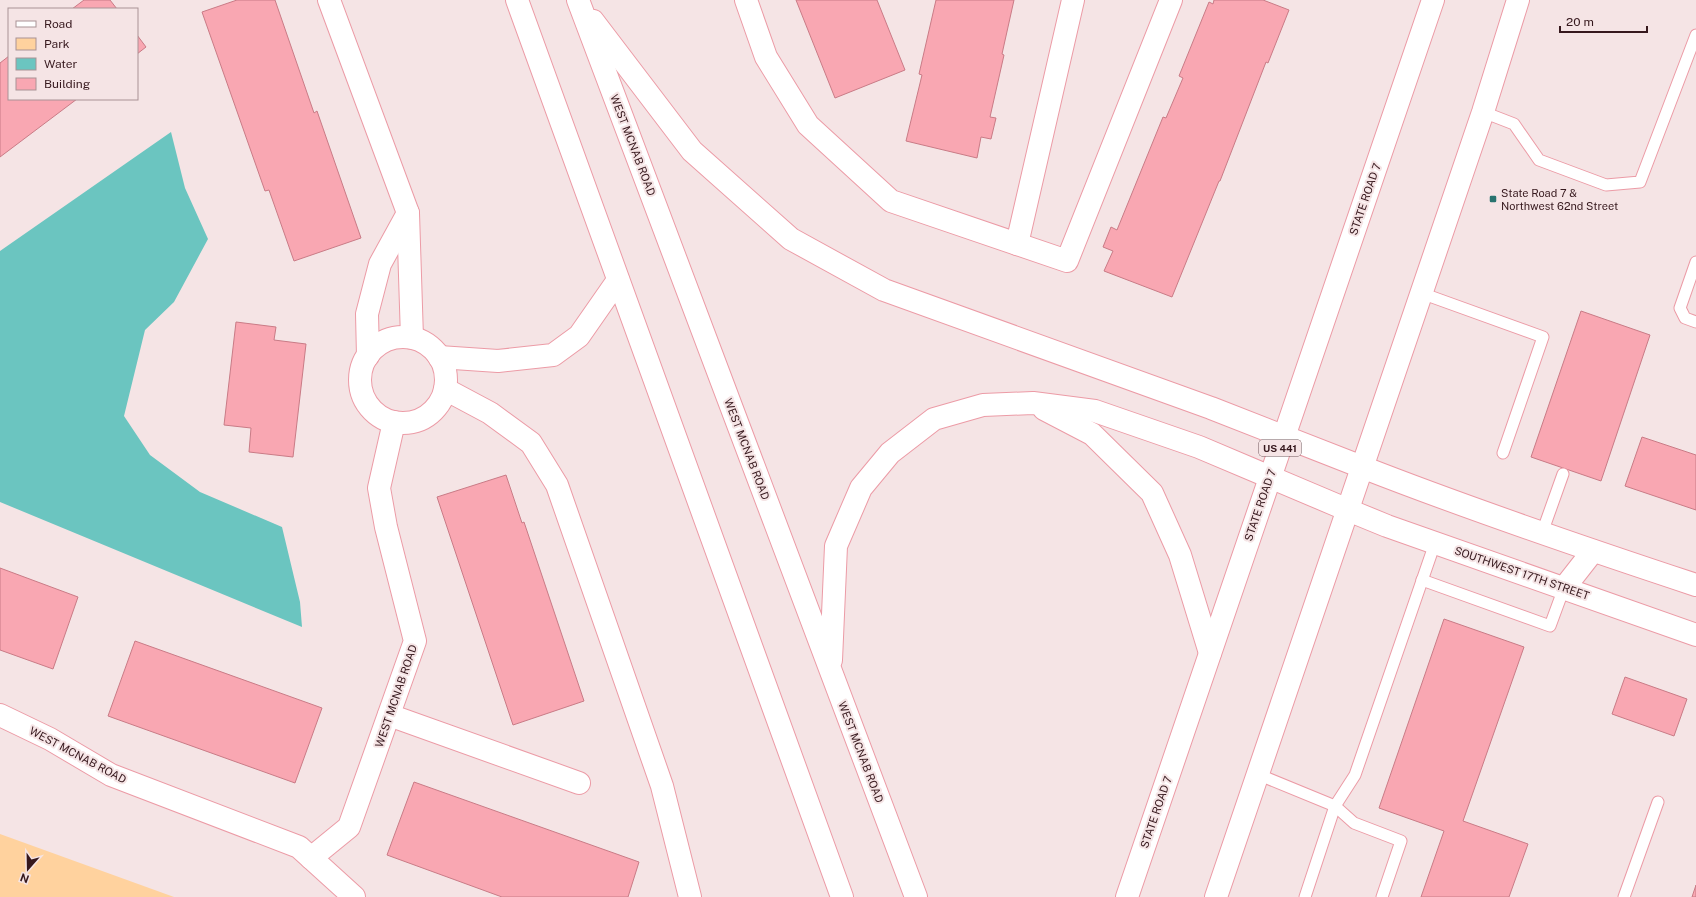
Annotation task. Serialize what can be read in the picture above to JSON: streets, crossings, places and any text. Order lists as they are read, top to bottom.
{
  "streets": {
    "main road": [
      "WEST MCNAB ROAD",
      "STATE ROAD 7",
      "US 441",
      "SOUTHWEST 17TH STREET"
    ]
  },
  "crossings": [
    ["WEST MCNAB ROAD", "SOUTHWEST 17TH STREET"],
    ["STATE ROAD 7", "SOUTHWEST 17TH STREET"]
  ],
  "places": {
    "transit": ["State Road 7 & Northwest 62nd Street"]
  },
  "legend": [
    "Road",
    "Park",
    "Water",
    "Building"
  ],
  "scale_bar": "20 m",
  "north": "bottom"
}
